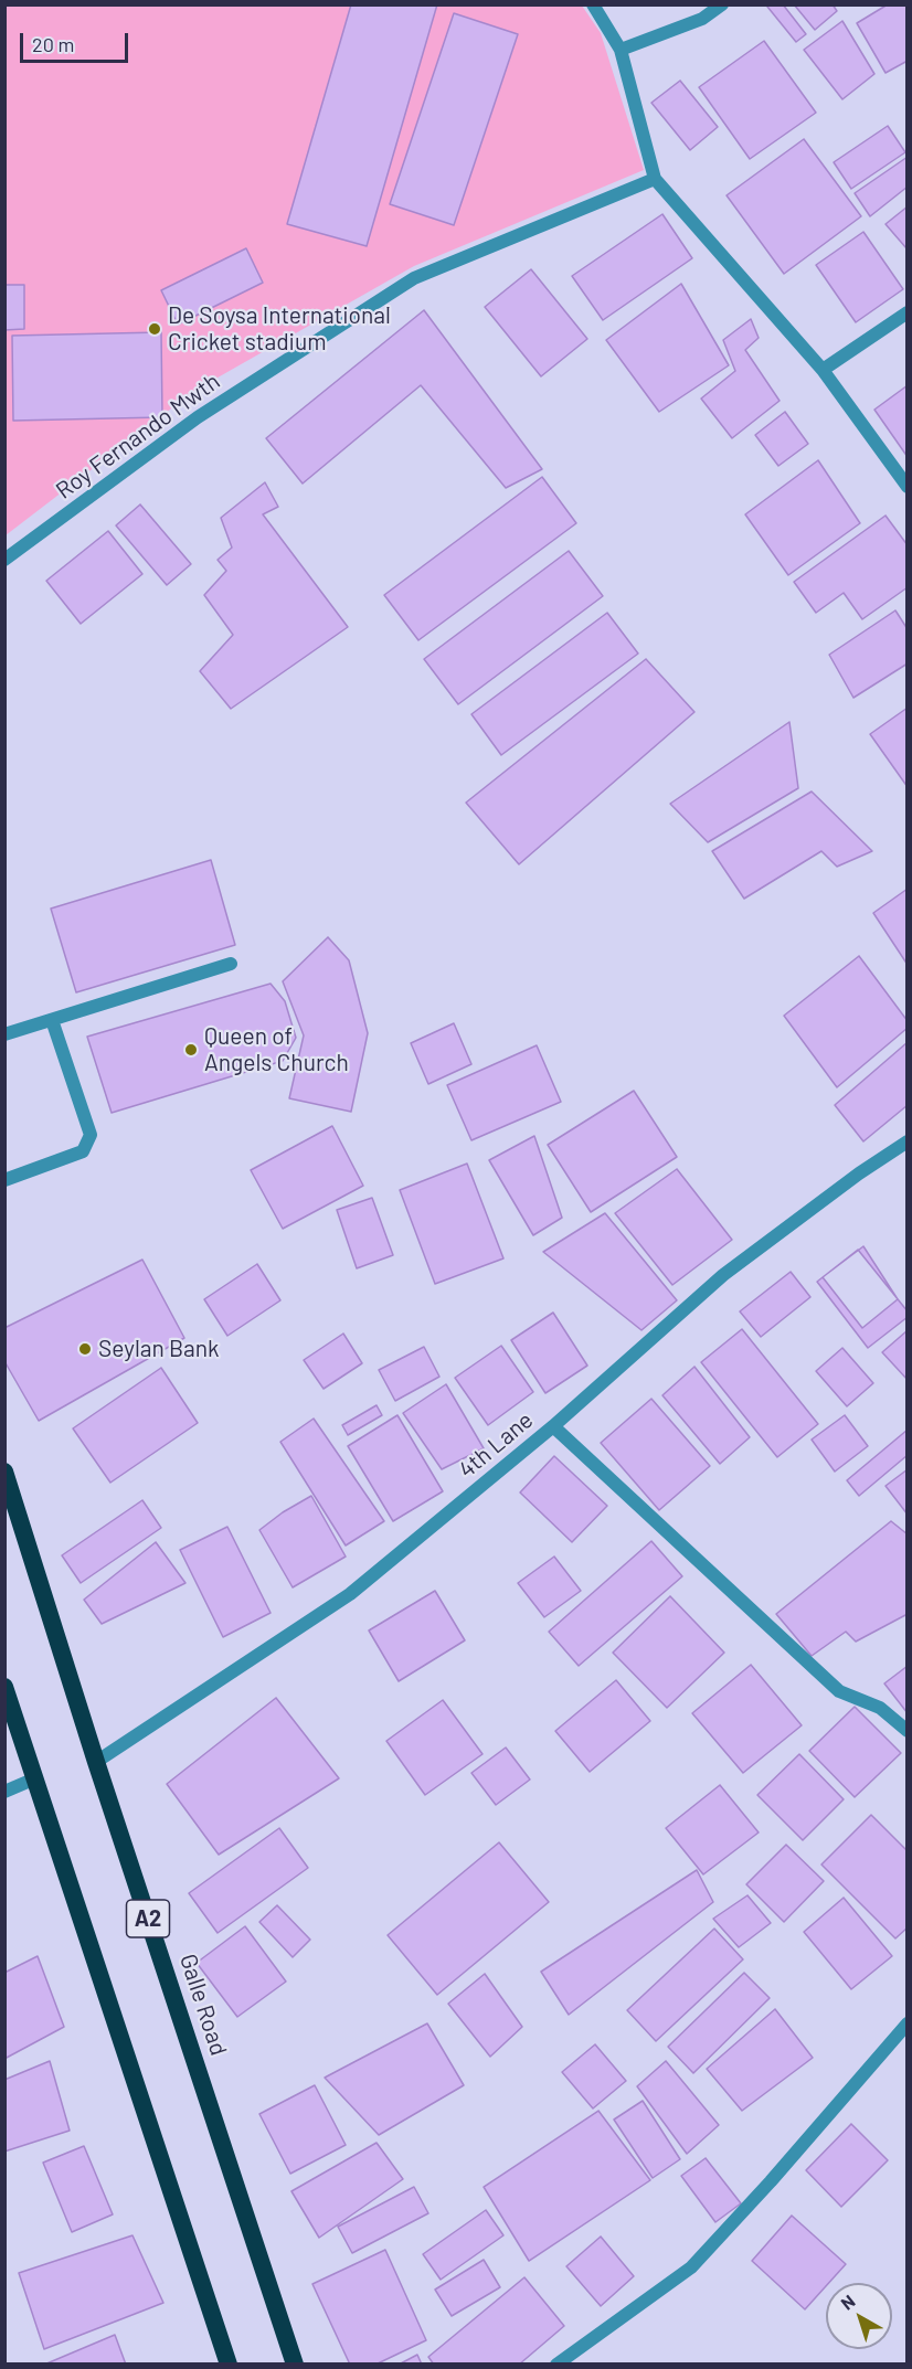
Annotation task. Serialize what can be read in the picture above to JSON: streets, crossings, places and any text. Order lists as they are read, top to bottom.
{
  "streets": {
    "highway": ["A2", "Galle Road"],
    "street": ["Roy Fernando Mwth", "4th Lane"]
  },
  "crossings": [
    ["4th Lane", "Galle Road"]
  ],
  "places": ["De Soysa International Cricket stadium", "Queen of Angels Church", "Seylan Bank"],
  "scale_bar": "20 m",
  "north": "top left"
}
